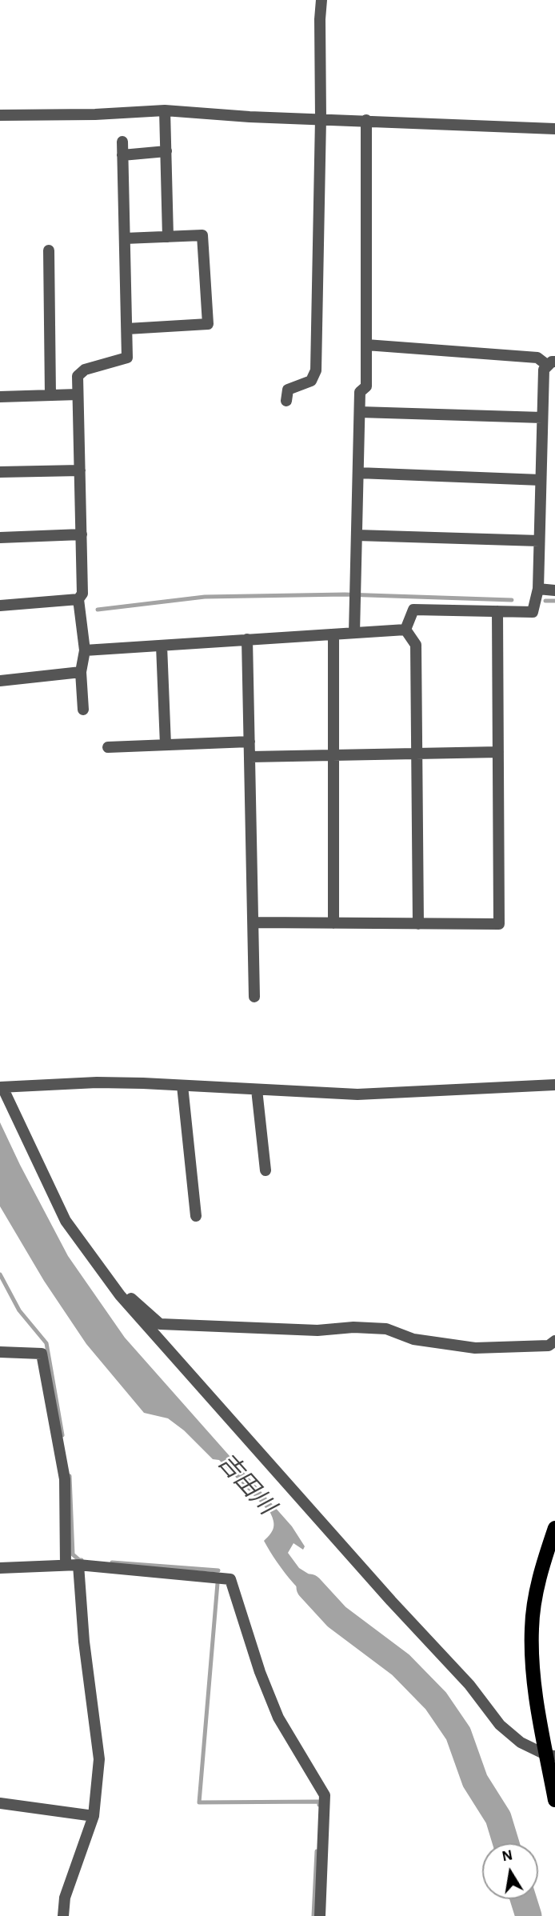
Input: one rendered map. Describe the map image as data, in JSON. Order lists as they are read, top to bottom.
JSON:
{
  "water": ["吉田川"],
  "north": "top"
}
